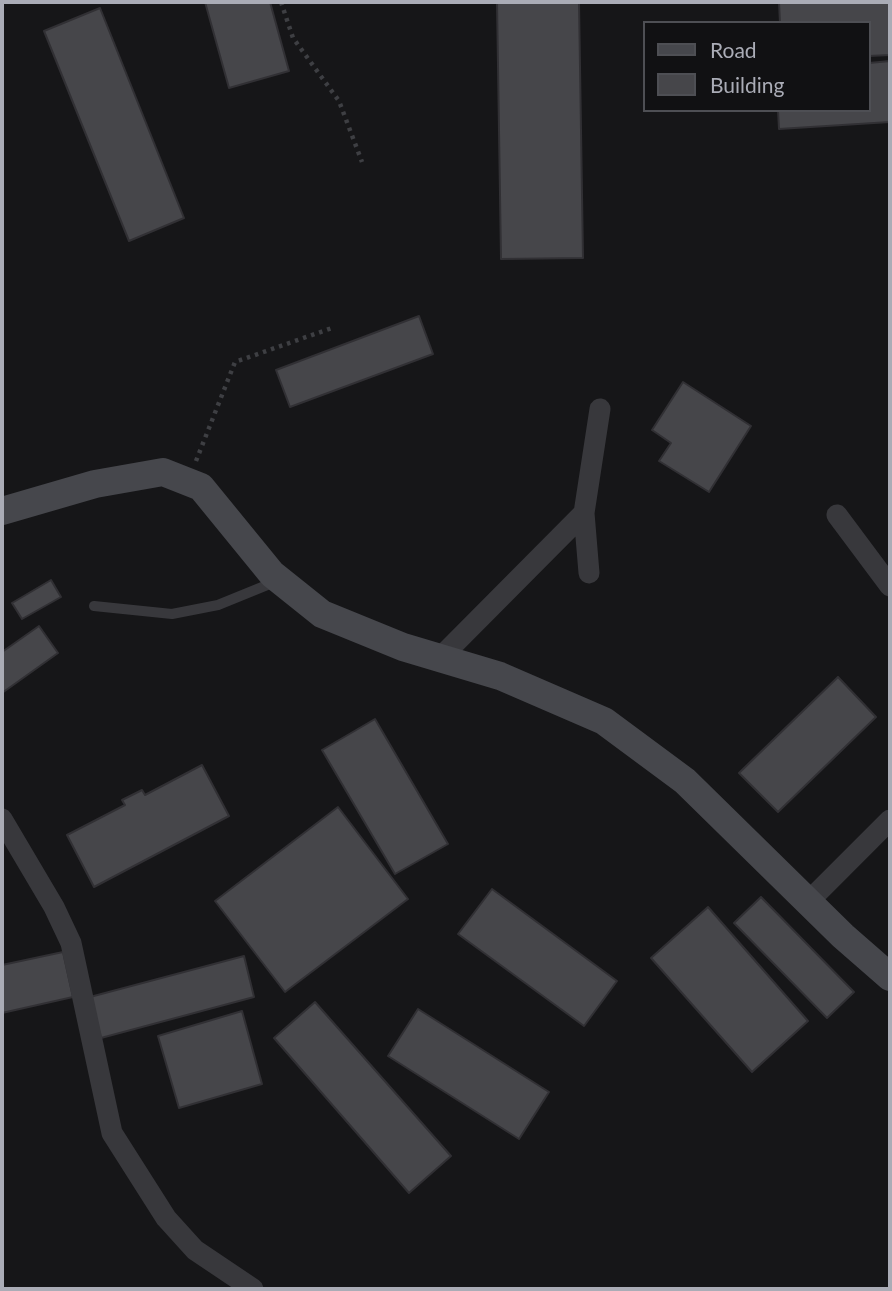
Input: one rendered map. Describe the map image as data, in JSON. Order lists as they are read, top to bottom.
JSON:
{
  "legend": ["Road", "Building"]
}
